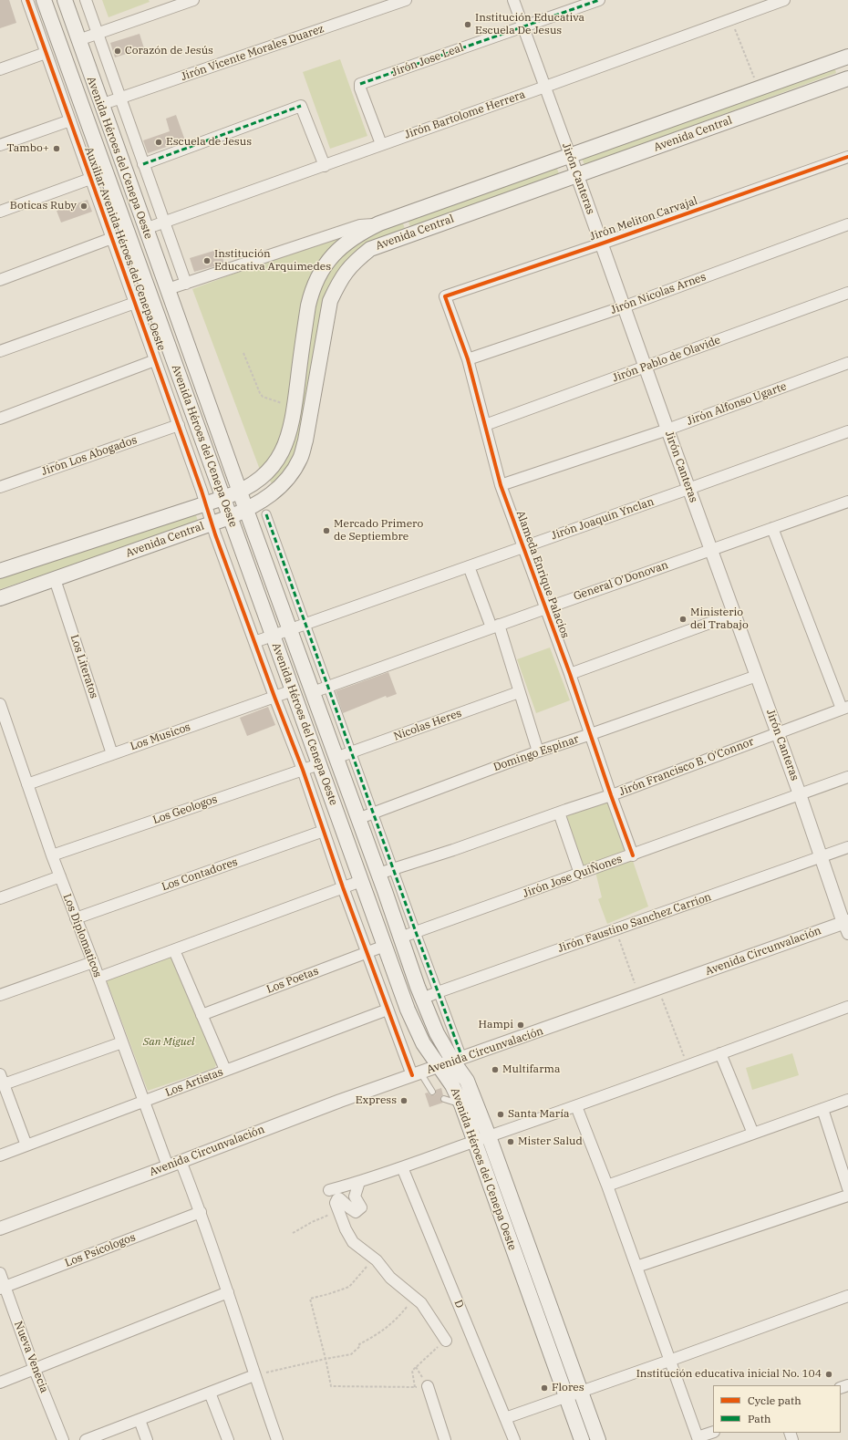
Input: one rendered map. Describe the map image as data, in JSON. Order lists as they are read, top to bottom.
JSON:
{
  "streets": {
    "main road": ["Avenida Central", "Avenida Héroes del Cenepa Oeste"],
    "street": [
      "Jirón Vicente Morales Duarez",
      "Jirón Jose Leal",
      "Jirón Bartolome Herrera",
      "Jirón Canteras",
      "Jirón Meliton Carvajal",
      "Auxiliar Avenida Héroes del Cenepa Oeste",
      "Jirón Nicolas Arnes",
      "Jirón Pablo de Olavide",
      "Jirón Alfonso Ugarte",
      "Jirón Los Abogados",
      "Jirón Joaquin Ynclan",
      "Alameda Enrique Palacios",
      "General O'Donovan",
      "Los Literatos",
      "Nicolas Heres",
      "Los Musicos",
      "Domingo Espinar",
      "Jirón Francisco B. O'Connor",
      "Los Geologos",
      "Los Contadores",
      "Jirón Jose QuiÑones",
      "Jirón Faustino Sanchez Carrion",
      "Los Diplomaticos",
      "Avenida Circunvalación",
      "Los Poetas",
      "Los Artistas",
      "Los Psicologos",
      "D",
      "Nueva Venecia"
    ]
  },
  "crossings": [
    ["Jirón Vicente Morales Duarez", "Avenida Héroes del Cenepa Oeste"],
    ["Jirón Jose Leal", "Jirón Bartolome Herrera"],
    ["Jirón Jose Leal", "Jirón Canteras"],
    ["Jirón Bartolome Herrera", "Avenida Héroes del Cenepa Oeste"],
    ["Jirón Bartolome Herrera", "Jirón Canteras"],
    ["Avenida Central", "Avenida Héroes del Cenepa Oeste"],
    ["Avenida Central", "Jirón Canteras"],
    ["Avenida Central", "Auxiliar Avenida Héroes del Cenepa Oeste"],
    ["Avenida Central", "Los Literatos"],
    ["Avenida Héroes del Cenepa Oeste", "Jirón Joaquin Ynclan"],
    ["Avenida Héroes del Cenepa Oeste", "General O'Donovan"],
    ["Avenida Héroes del Cenepa Oeste", "Nicolas Heres"],
    ["Avenida Héroes del Cenepa Oeste", "Los Musicos"],
    ["Avenida Héroes del Cenepa Oeste", "Domingo Espinar"],
    ["Avenida Héroes del Cenepa Oeste", "Jirón Francisco B. O'Connor"],
    ["Avenida Héroes del Cenepa Oeste", "Los Geologos"],
    ["Avenida Héroes del Cenepa Oeste", "Jirón Jose QuiÑones"],
    ["Avenida Héroes del Cenepa Oeste", "Jirón Faustino Sanchez Carrion"],
    ["Avenida Héroes del Cenepa Oeste", "Avenida Circunvalación"],
    ["Avenida Héroes del Cenepa Oeste", "Los Poetas"],
    ["Jirón Canteras", "Jirón Meliton Carvajal"],
    ["Jirón Canteras", "Jirón Nicolas Arnes"],
    ["Jirón Canteras", "Jirón Pablo de Olavide"],
    ["Jirón Canteras", "Jirón Alfonso Ugarte"],
    ["Jirón Canteras", "Jirón Joaquin Ynclan"],
    ["Jirón Canteras", "General O'Donovan"],
    ["Jirón Canteras", "Domingo Espinar"],
    ["Jirón Canteras", "Jirón Francisco B. O'Connor"],
    ["Jirón Canteras", "Jirón Jose QuiÑones"],
    ["Jirón Canteras", "Jirón Faustino Sanchez Carrion"],
    ["Jirón Canteras", "Avenida Circunvalación"],
    ["Jirón Meliton Carvajal", "Alameda Enrique Palacios"],
    ["Auxiliar Avenida Héroes del Cenepa Oeste", "Jirón Los Abogados"],
    ["Auxiliar Avenida Héroes del Cenepa Oeste", "Jirón Joaquin Ynclan"],
    ["Auxiliar Avenida Héroes del Cenepa Oeste", "Los Musicos"],
    ["Auxiliar Avenida Héroes del Cenepa Oeste", "Los Geologos"],
    ["Auxiliar Avenida Héroes del Cenepa Oeste", "Los Contadores"],
    ["Auxiliar Avenida Héroes del Cenepa Oeste", "Avenida Circunvalación"],
    ["Auxiliar Avenida Héroes del Cenepa Oeste", "Los Poetas"],
    ["Auxiliar Avenida Héroes del Cenepa Oeste", "Los Artistas"],
    ["Jirón Nicolas Arnes", "Alameda Enrique Palacios"],
    ["Jirón Pablo de Olavide", "Alameda Enrique Palacios"],
    ["Jirón Alfonso Ugarte", "Alameda Enrique Palacios"],
    ["Jirón Joaquin Ynclan", "Alameda Enrique Palacios"],
    ["Alameda Enrique Palacios", "General O'Donovan"],
    ["Alameda Enrique Palacios", "Domingo Espinar"],
    ["Alameda Enrique Palacios", "Jirón Francisco B. O'Connor"],
    ["Alameda Enrique Palacios", "Jirón Jose QuiÑones"],
    ["Los Literatos", "Los Musicos"],
    ["Los Musicos", "Los Diplomaticos"],
    ["Los Geologos", "Los Diplomaticos"],
    ["Los Contadores", "Los Diplomaticos"],
    ["Los Diplomaticos", "Avenida Circunvalación"],
    ["Los Diplomaticos", "Los Artistas"],
    ["Los Psicologos", "Nueva Venecia"]
  ],
  "parks": ["San Miguel"],
  "places": [
    "Institución Educativa Escuela De Jesus",
    "Corazón de Jesús",
    "Escuela de Jesus",
    "Tambo+",
    "Boticas Ruby",
    "Institución Educativa Arquimedes",
    "Mercado Primero de Septiembre",
    "Ministerio del Trabajo",
    "Hampi",
    "Multifarma",
    "Express",
    "Santa María",
    "Mister Salud",
    "Institución educativa inicial No. 104",
    "Flores"
  ],
  "legend": ["Cycle path", "Path"]
}
